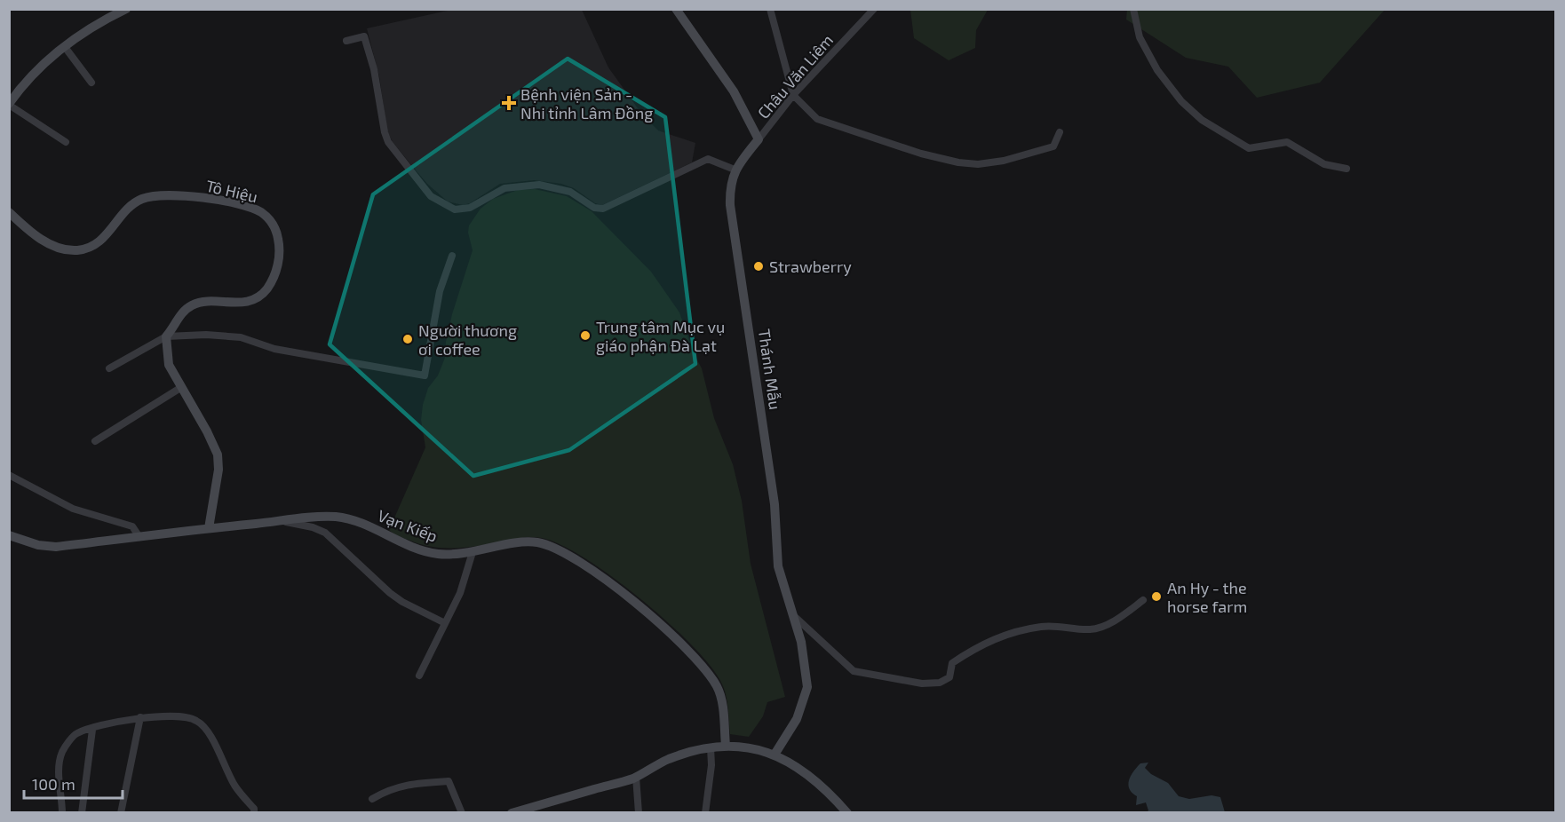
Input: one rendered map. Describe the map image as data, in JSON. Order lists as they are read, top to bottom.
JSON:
{
  "streets": {
    "street": [
      "Châu Văn Liêm",
      "Tô Hiệu",
      "Thánh Mẫu",
      "Vạn Kiếp"
    ]
  },
  "crossings": [
    ["Châu Văn Liêm", "Thánh Mẫu"]
  ],
  "places": {
    "health": ["Bệnh viện Sản - Nhi tỉnh Lâm Đồng"],
    "other": [
      "Strawberry",
      "Trung tâm Mục vụ giáo phận Đà Lạt",
      "Người thương ơi coffee",
      "An Hy - the horse farm"
    ]
  },
  "scale_bar": "100 m"
}
